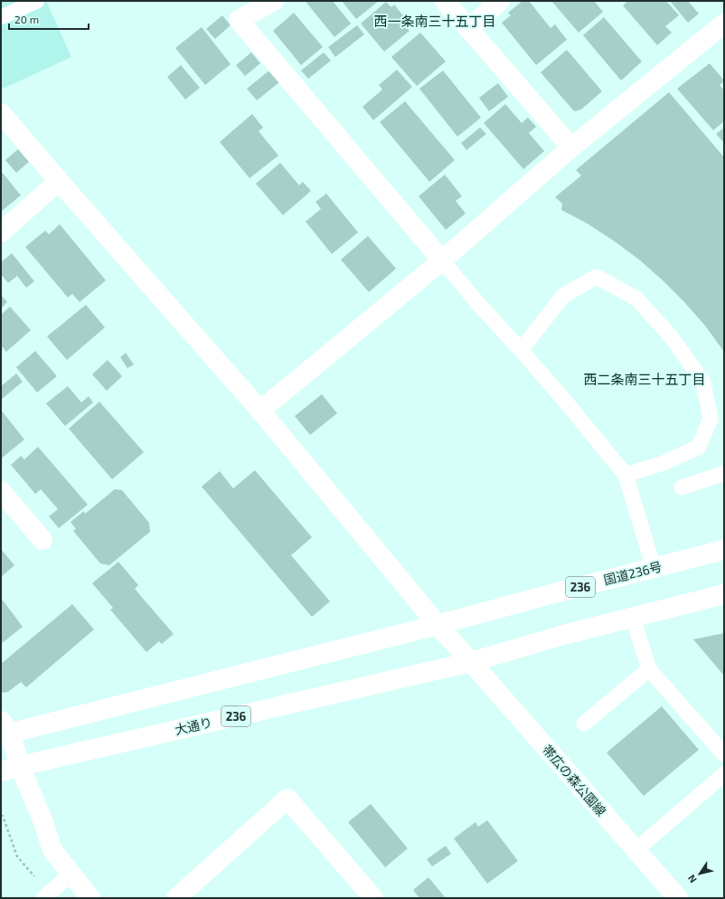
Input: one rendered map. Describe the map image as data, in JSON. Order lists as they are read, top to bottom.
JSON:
{
  "streets": {
    "main road": [
      "国道236号",
      "236",
      "大通り",
      "帯広の森公園線"
    ]
  },
  "crossings": [
    ["国道236号", "236"],
    ["国道236号", "帯広の森公園線"],
    ["236", "大通り"],
    ["236", "帯広の森公園線"],
    ["大通り", "帯広の森公園線"]
  ],
  "districts": ["西一条南三十五丁目", "西二条南三十五丁目"],
  "scale_bar": "20 m",
  "north": "bottom left"
}
